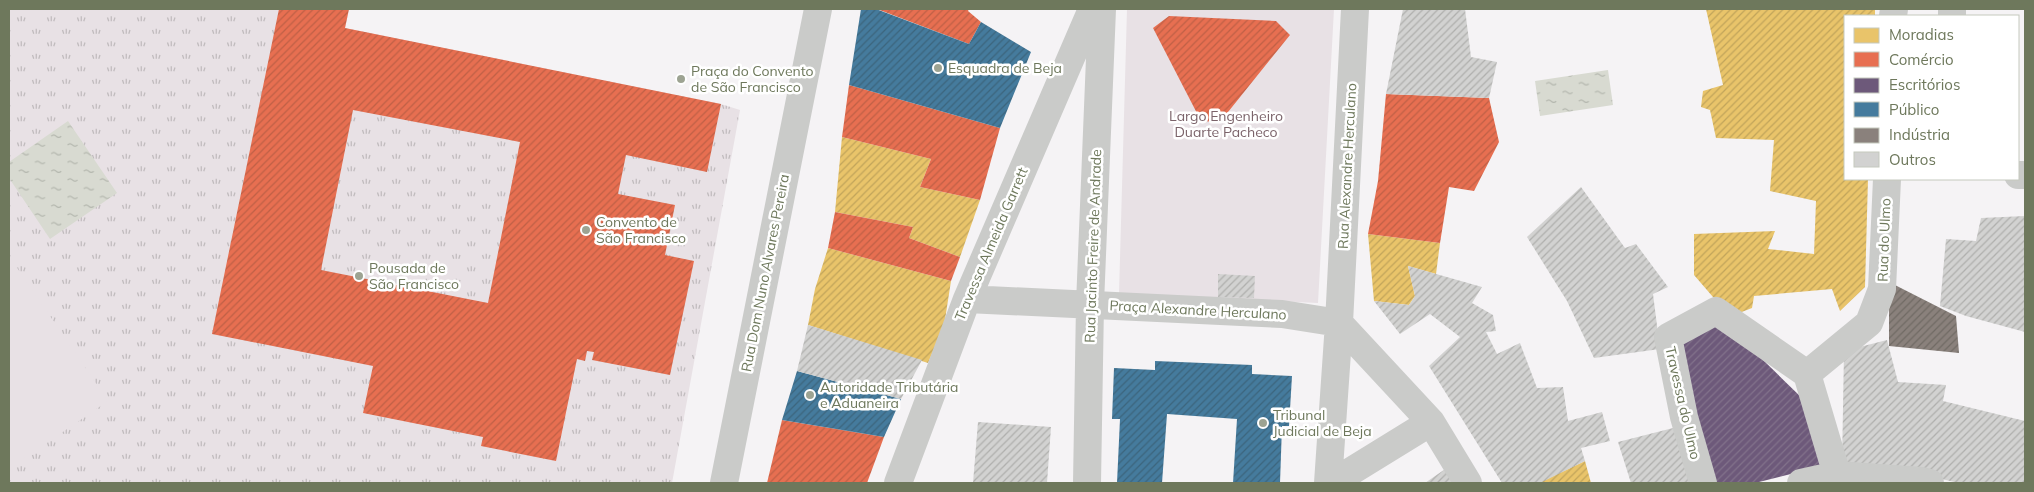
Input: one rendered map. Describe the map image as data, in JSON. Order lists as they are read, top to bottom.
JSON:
{
  "streets": {
    "street": [
      "Rua Alexandre Herculano",
      "Rua do Ulmo",
      "Travessa Almeida Garrett",
      "Rua Jacinto Freire de Andrade",
      "Rua Dom Nuno Alvares Pereira",
      "Praça Alexandre Herculano",
      "Travessa do Ulmo"
    ]
  },
  "crossings": [
    ["Rua Alexandre Herculano", "Praça Alexandre Herculano"],
    ["Rua do Ulmo", "Travessa do Ulmo"],
    ["Travessa Almeida Garrett", "Praça Alexandre Herculano"],
    ["Rua Jacinto Freire de Andrade", "Praça Alexandre Herculano"]
  ],
  "parks": ["Largo Engenheiro Duarte Pacheco"],
  "places": [
    "Esquadra de Beja",
    "Praça do Convento de São Francisco",
    "Convento de São Francisco",
    "Pousada de São Francisco",
    "Autoridade Tributária e Aduaneira",
    "Tribunal Judicial de Beja"
  ],
  "legend": [
    "Moradias",
    "Comércio",
    "Escritórios",
    "Público",
    "Indústria",
    "Outros"
  ]
}
